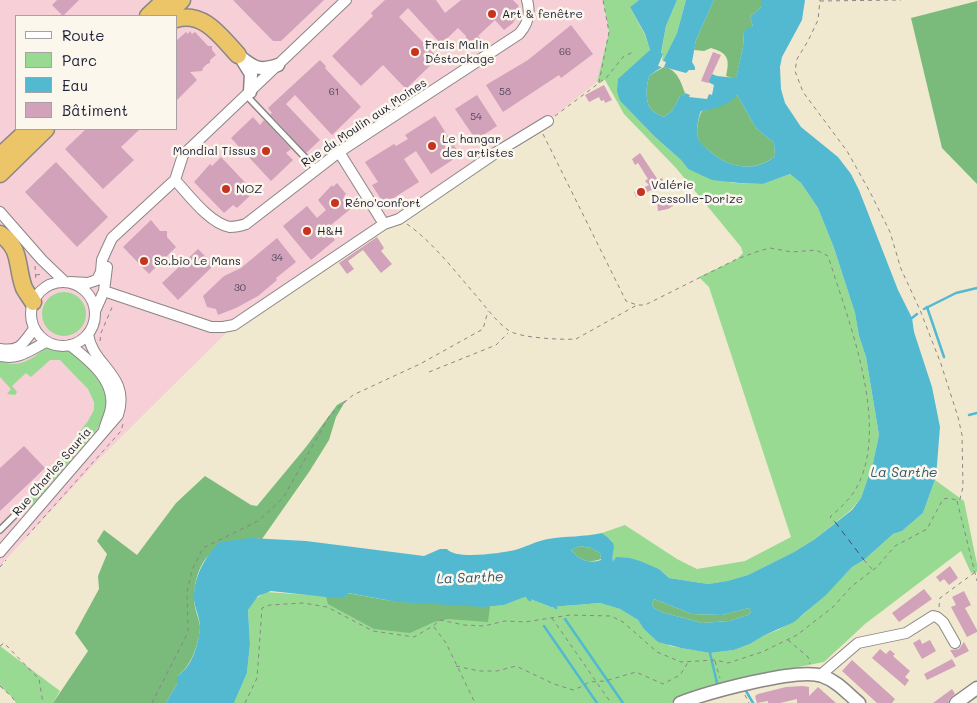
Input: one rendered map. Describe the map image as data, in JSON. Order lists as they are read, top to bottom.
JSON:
{
  "streets": {
    "street": ["Rue du Moulin aux Moines", "Rue Charles Sauria"]
  },
  "water": ["La Sarthe"],
  "places": [
    "Art & fenêtre",
    "Frais Malin Déstockage",
    "Le hangar des artistes",
    "Mondial Tissus",
    "NOZ",
    "Valérie Dessolle-Dorize",
    "Réno'confort",
    "H&H",
    "So.bio Le Mans"
  ],
  "house_numbers": [
    "66",
    "61",
    "58",
    "54",
    "34",
    "30"
  ],
  "legend": [
    "Route",
    "Parc",
    "Eau",
    "Bâtiment"
  ]
}
